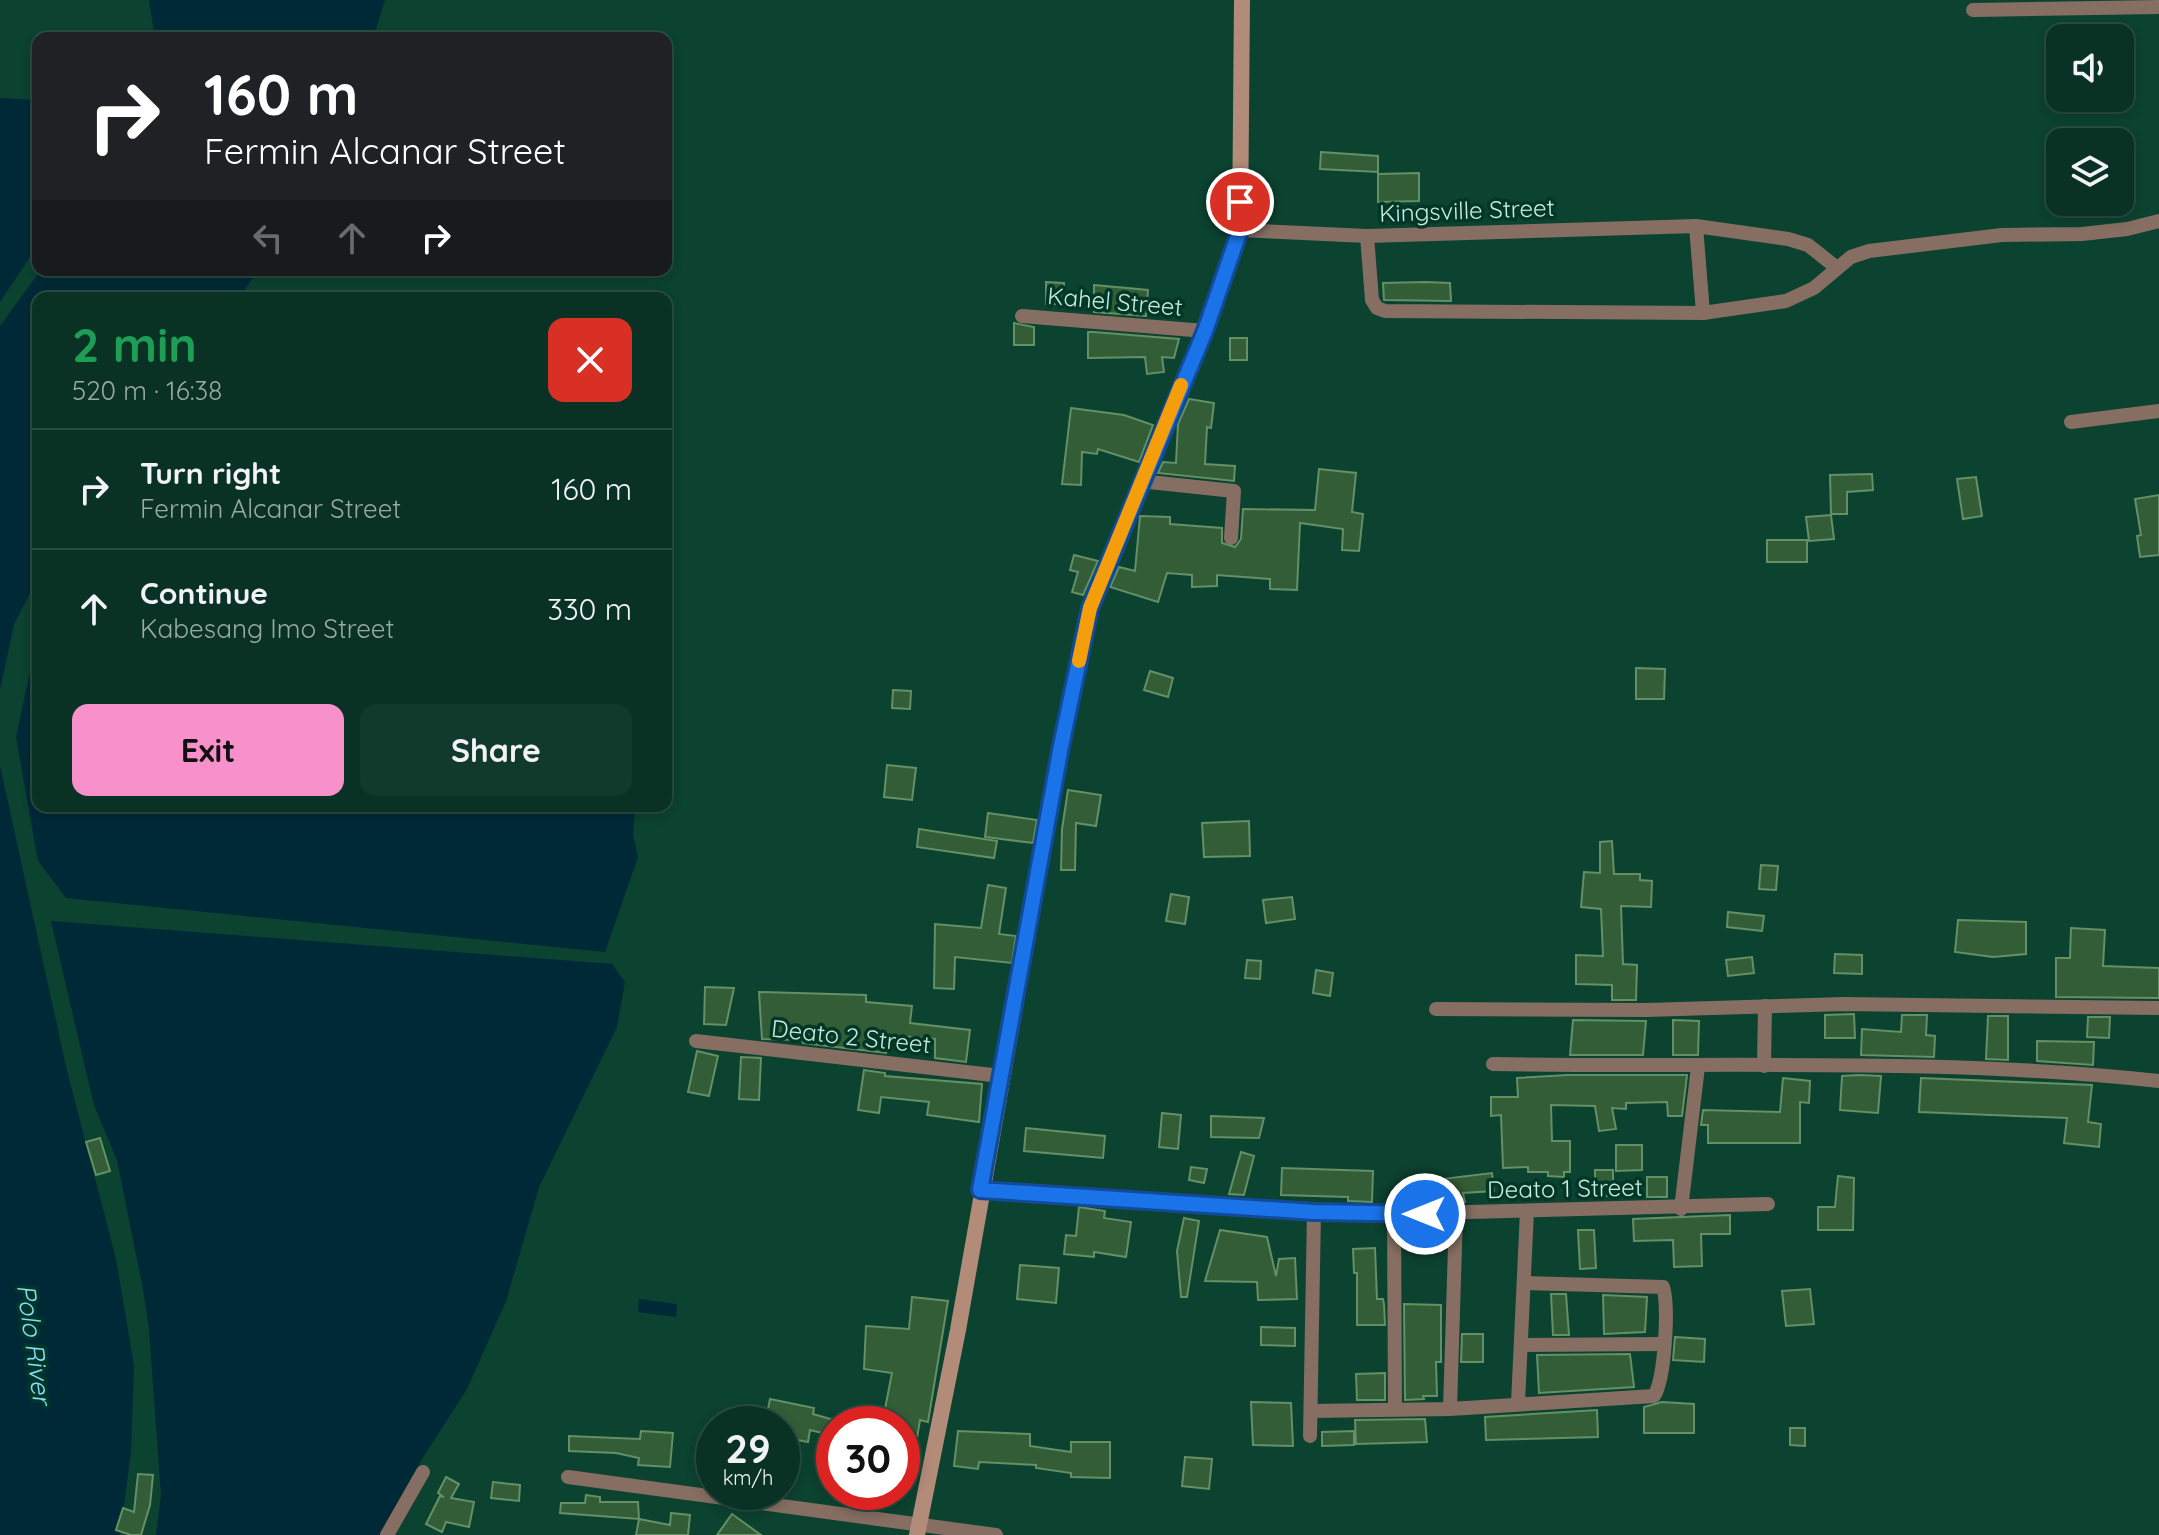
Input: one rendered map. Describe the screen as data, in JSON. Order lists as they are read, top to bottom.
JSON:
{
  "streets": {
    "street": [
      "Kingsville Street",
      "Kahel Street",
      "Deato 2 Street",
      "Deato 1 Street"
    ]
  },
  "water": ["Polo River"],
  "page": {
    "turn": ["160 m", "Fermin Alcanar Street"],
    "heading": ["2 min", "520 m · 16:38"],
    "list": [
      {
        "name": "Turn right",
        "note": "Fermin Alcanar Street",
        "value": "160 m"
      },
      {
        "name": "Continue",
        "note": "Kabesang Imo Street",
        "value": "330 m"
      }
    ],
    "buttons": ["Exit", "Share"],
    "speed": "29 km/h",
    "limit": "30"
  }
}
